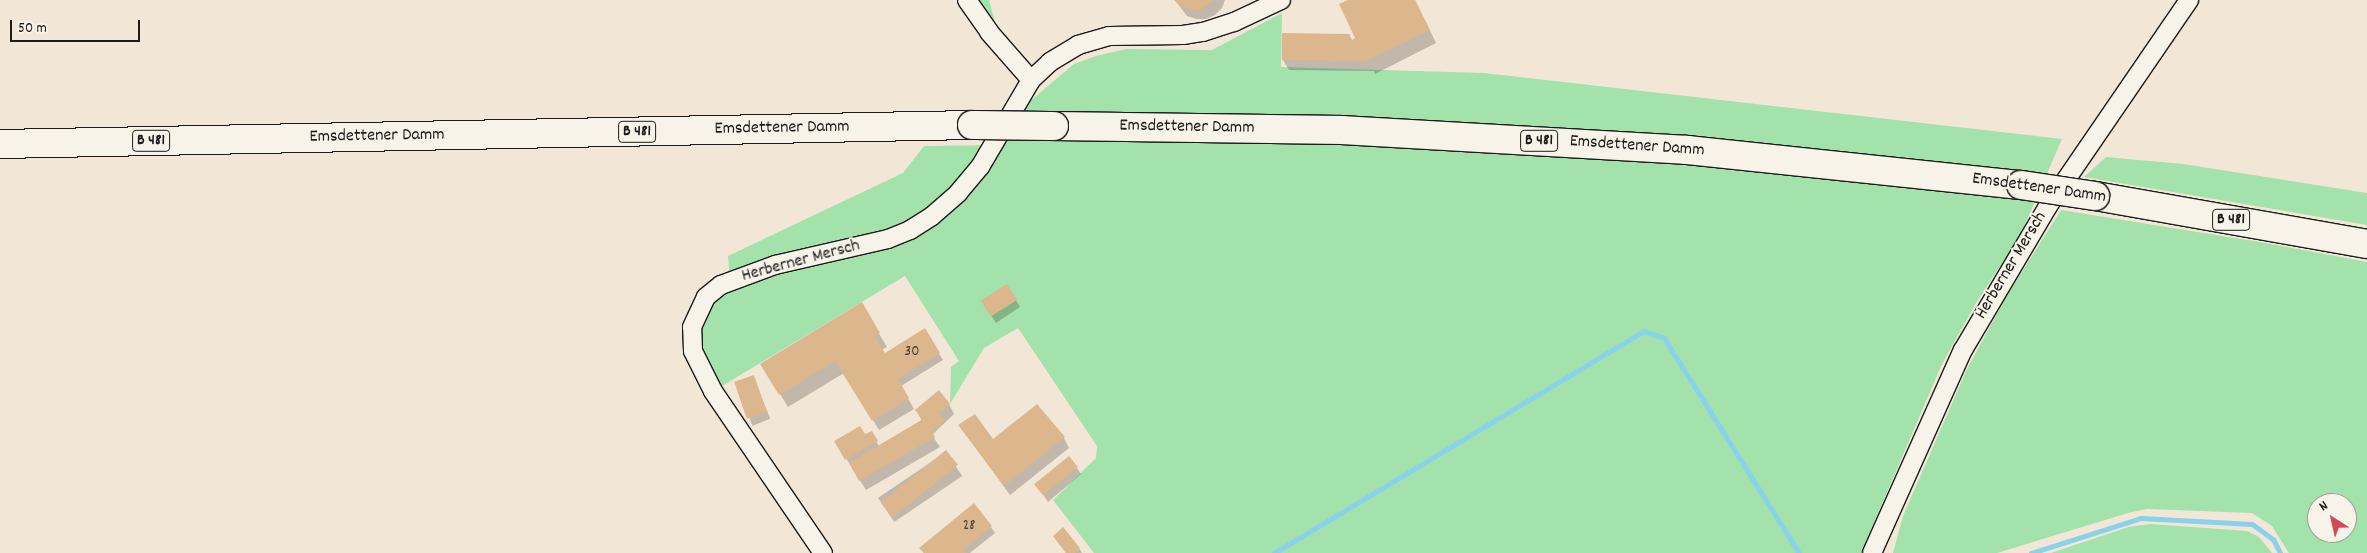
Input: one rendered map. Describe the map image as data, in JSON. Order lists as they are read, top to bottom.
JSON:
{
  "streets": {
    "main road": ["Emsdettener Damm", "B 481"],
    "street": ["Herberner Mersch"]
  },
  "house_numbers": ["30", "28"],
  "scale_bar": "50 m",
  "north": "top left"
}
